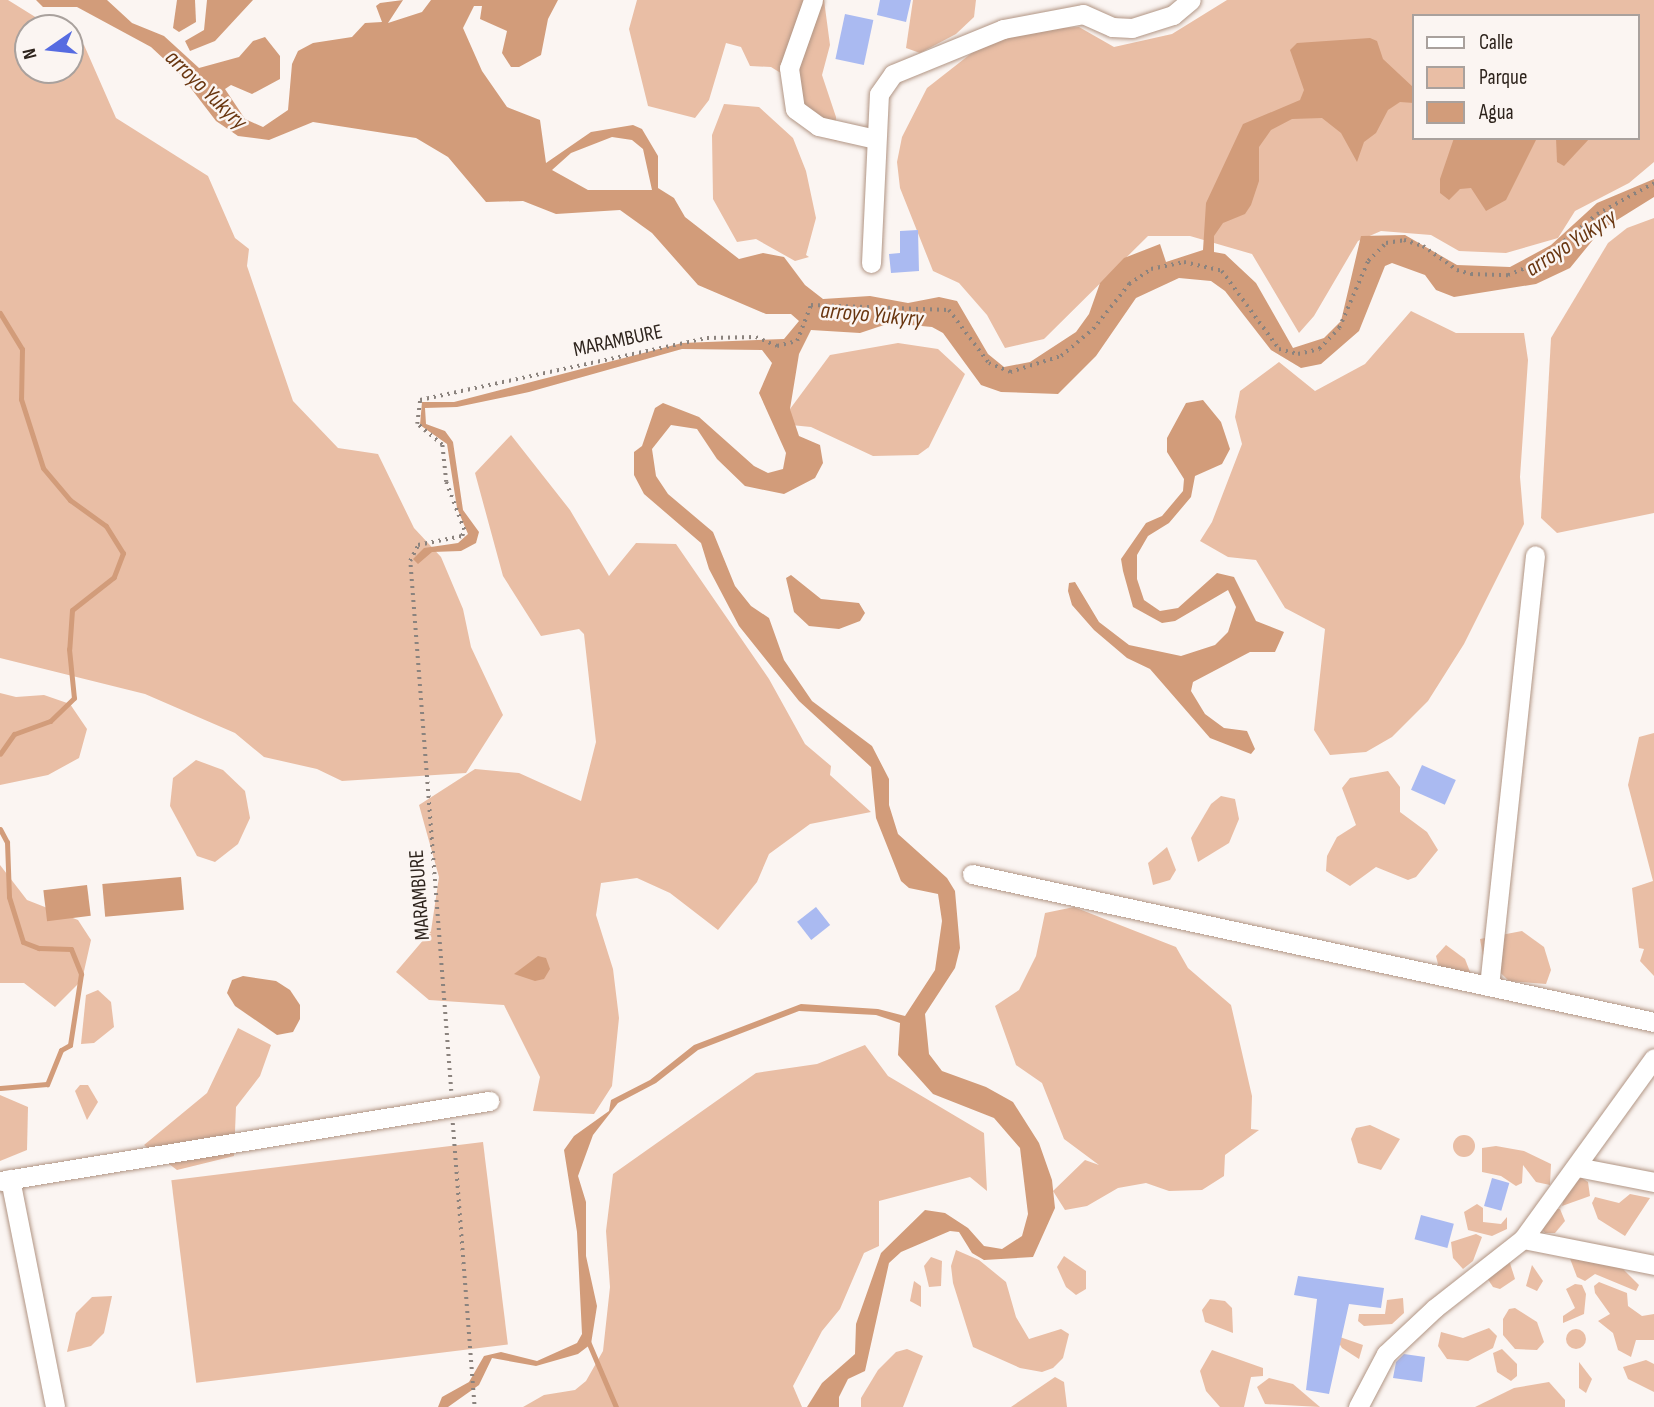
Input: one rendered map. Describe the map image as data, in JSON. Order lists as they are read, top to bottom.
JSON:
{
  "streets": {
    "path": ["MARAMBURE"]
  },
  "water": ["arroyo Yukyry"],
  "legend": ["Calle", "Parque", "Agua"],
  "north": "left"
}
